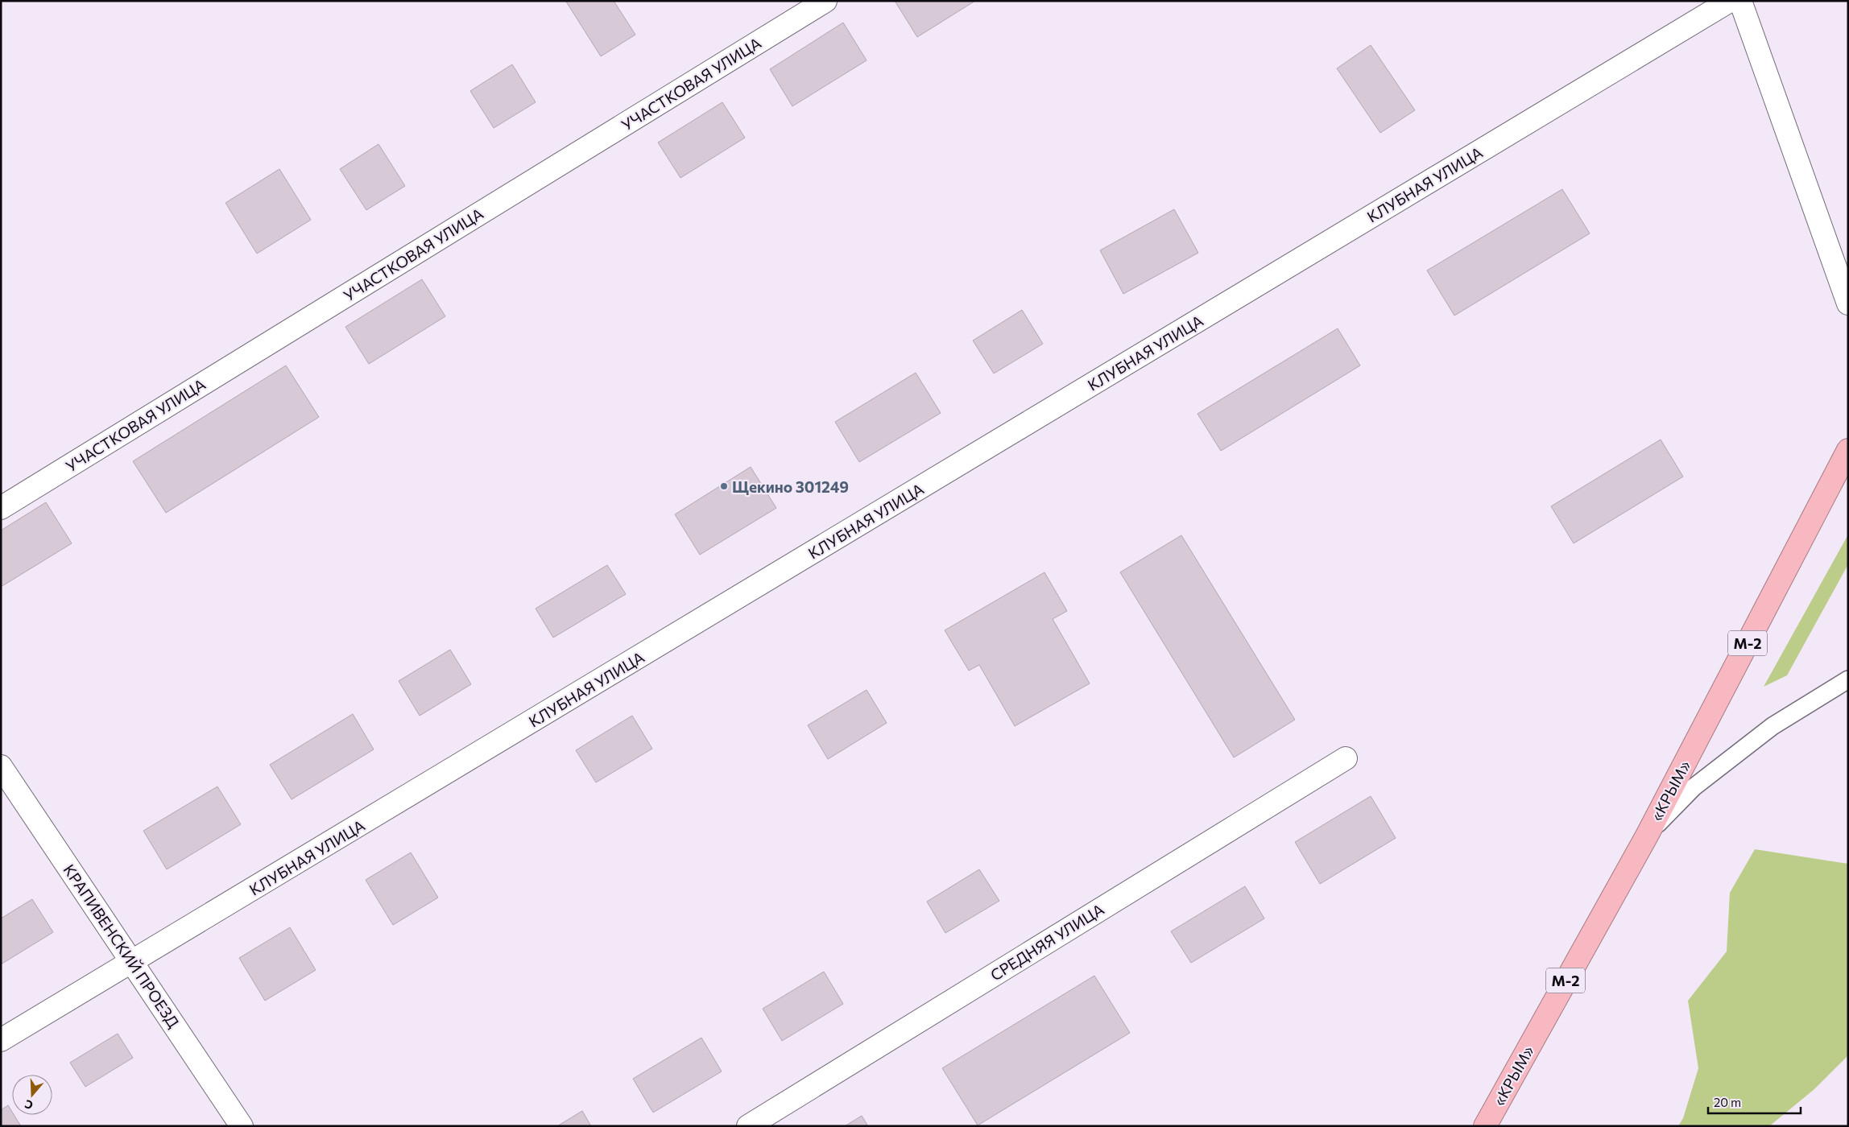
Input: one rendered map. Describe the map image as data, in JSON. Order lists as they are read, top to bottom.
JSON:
{
  "streets": {
    "highway": ["М-2", "«КРЫМ»"],
    "street": [
      "УЧАСТКОВАЯ УЛИЦА",
      "КЛУБНАЯ УЛИЦА",
      "СРЕДНЯЯ УЛИЦА",
      "КРАПИВЕНСКИЙ ПРОЕЗД"
    ]
  },
  "crossings": [
    ["КЛУБНАЯ УЛИЦА", "КРАПИВЕНСКИЙ ПРОЕЗД"]
  ],
  "places": ["Щекино 301249"],
  "scale_bar": "20 m",
  "north": "bottom"
}
